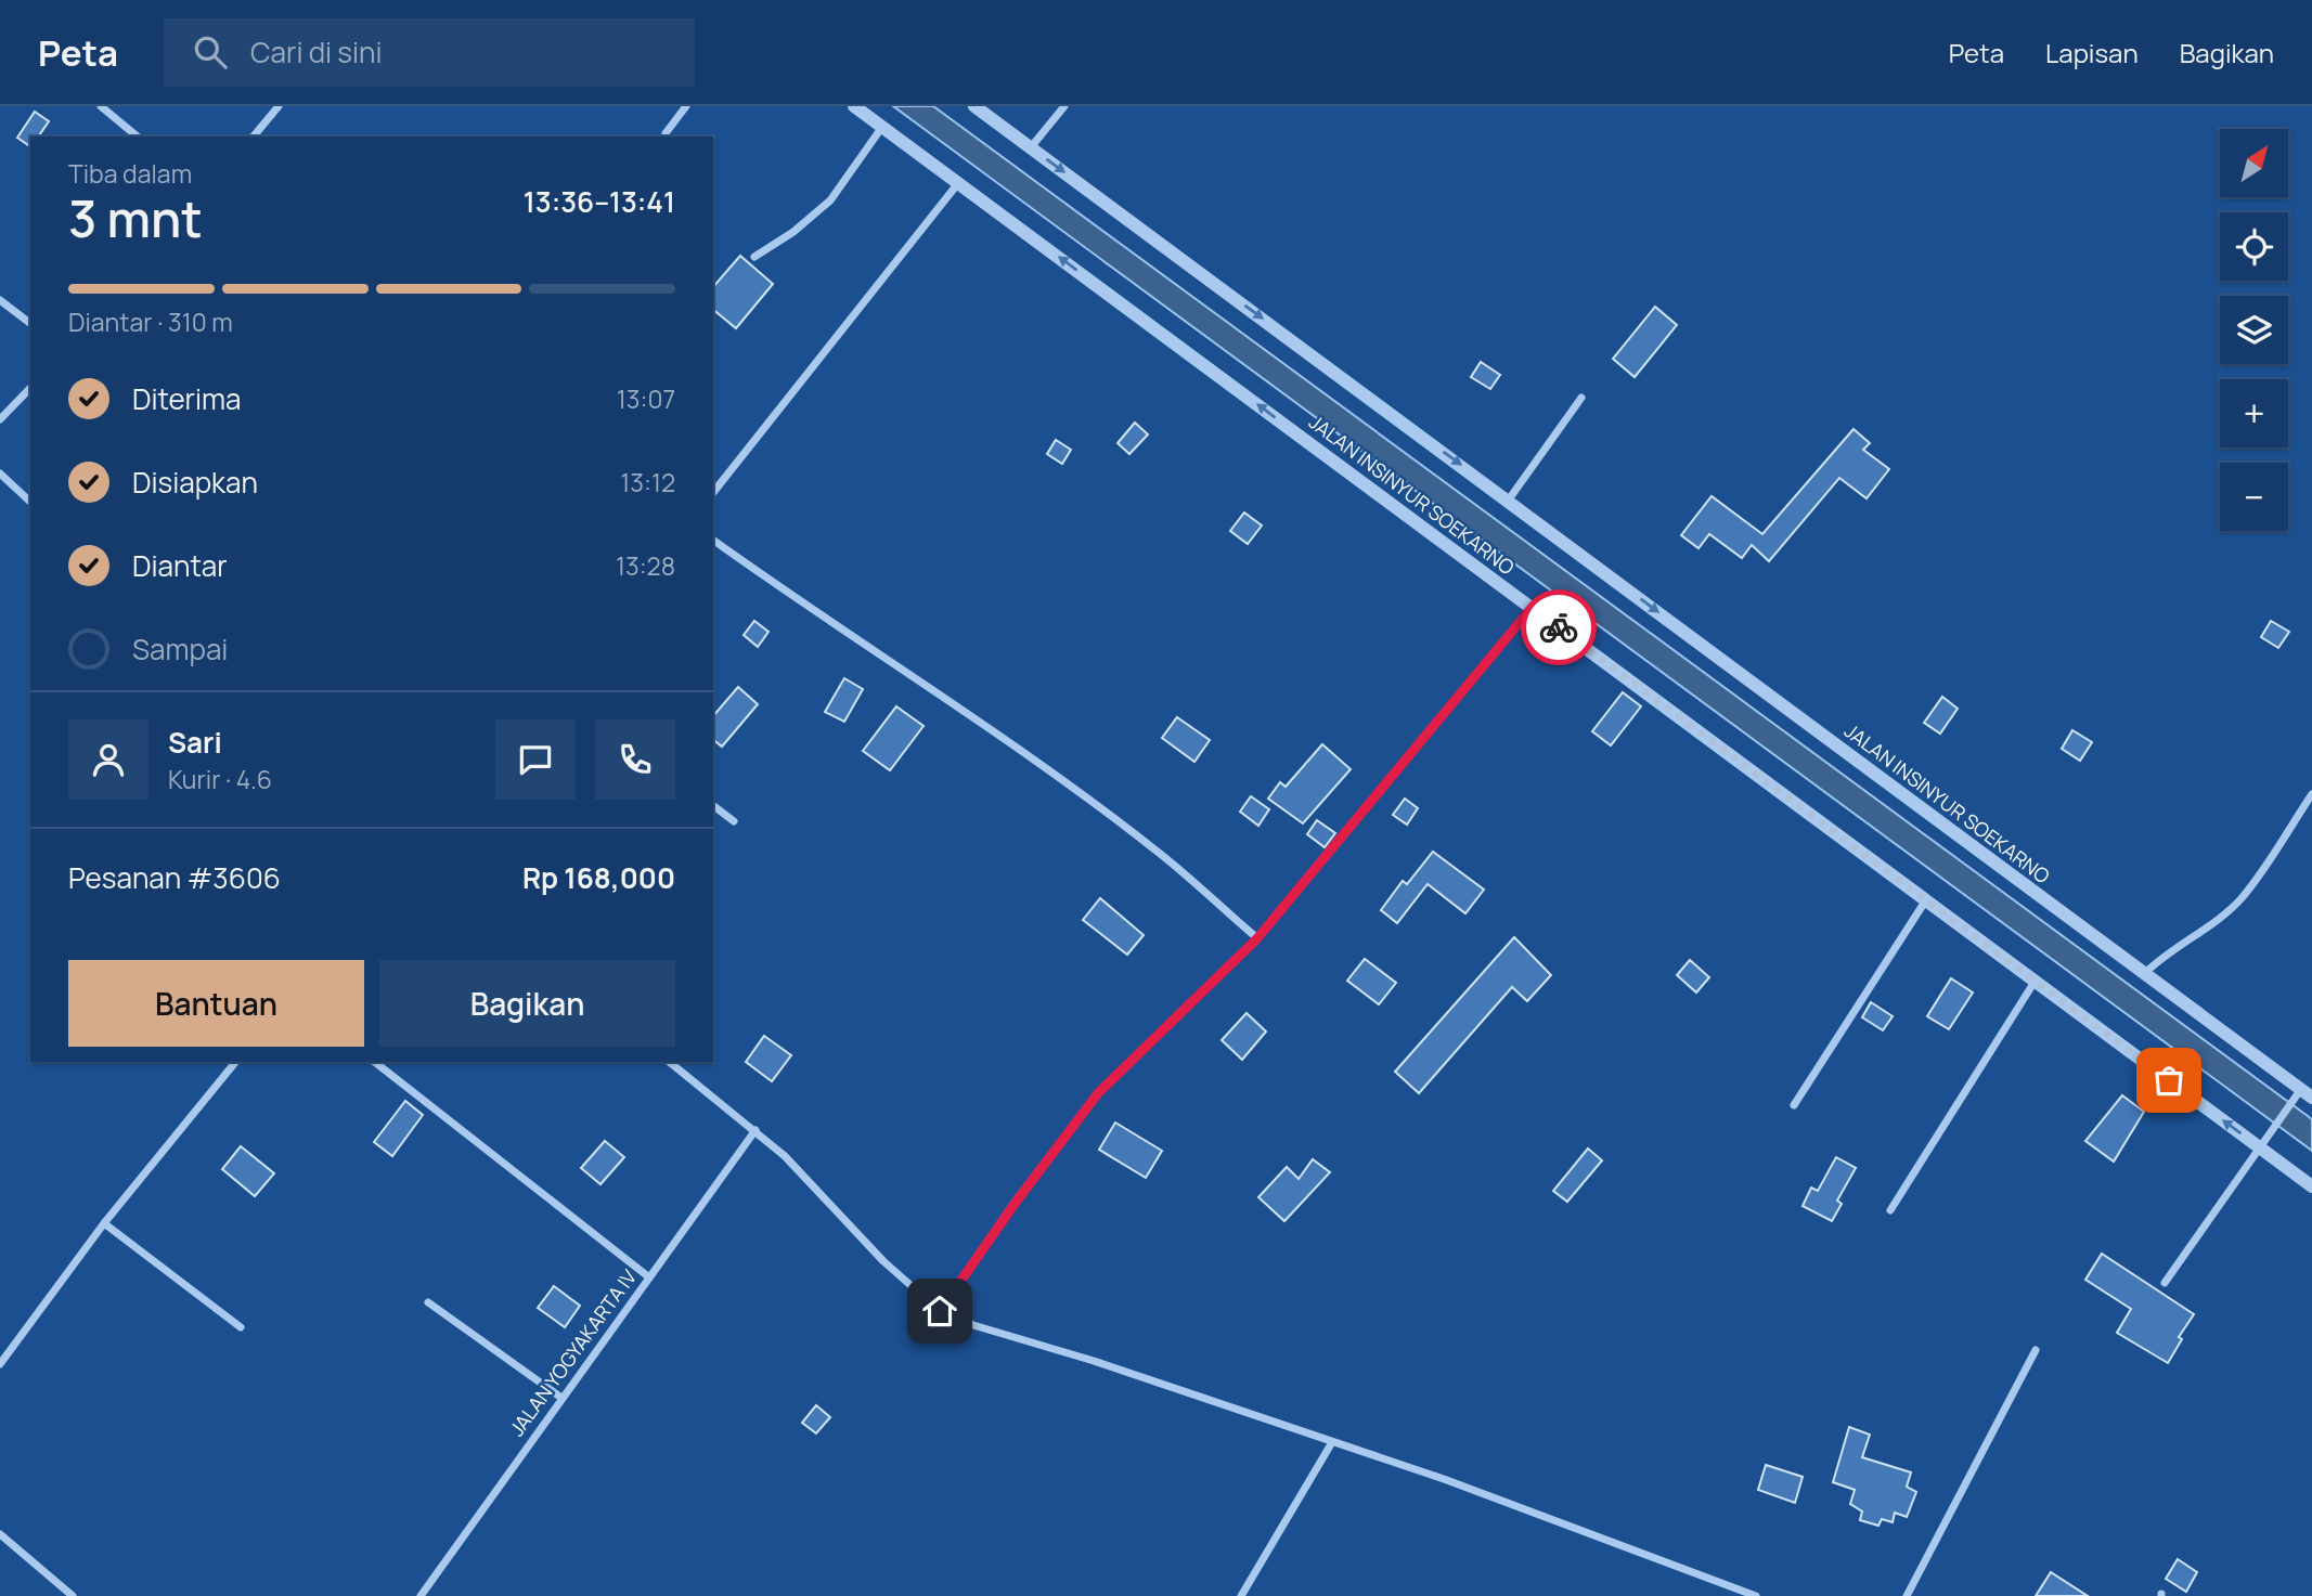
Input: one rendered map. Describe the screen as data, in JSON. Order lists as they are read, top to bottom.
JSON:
{
  "streets": {
    "street": ["JALAN INSINYUR SOEKARNO", "JALAN YOGYAKARTA IV"]
  },
  "north": "top right",
  "page": {
    "header": "Peta",
    "search": "Cari di sini",
    "nav": ["Peta", "Lapisan", "Bagikan"],
    "map_buttons": ["+", "−"],
    "heading": ["3 mnt", "Tiba dalam", "13:36–13:41"],
    "panel": [
      "Sari",
      "Kurir · 4.6",
      "Pesanan #3606",
      "Rp 168,000"
    ],
    "bar": "Diantar · 310 m",
    "list": [
      ["Diterima", "13:07"],
      ["Disiapkan", "13:12"],
      ["Diantar", "13:28"],
      "Sampai"
    ],
    "buttons": ["Bantuan", "Bagikan"]
  }
}
